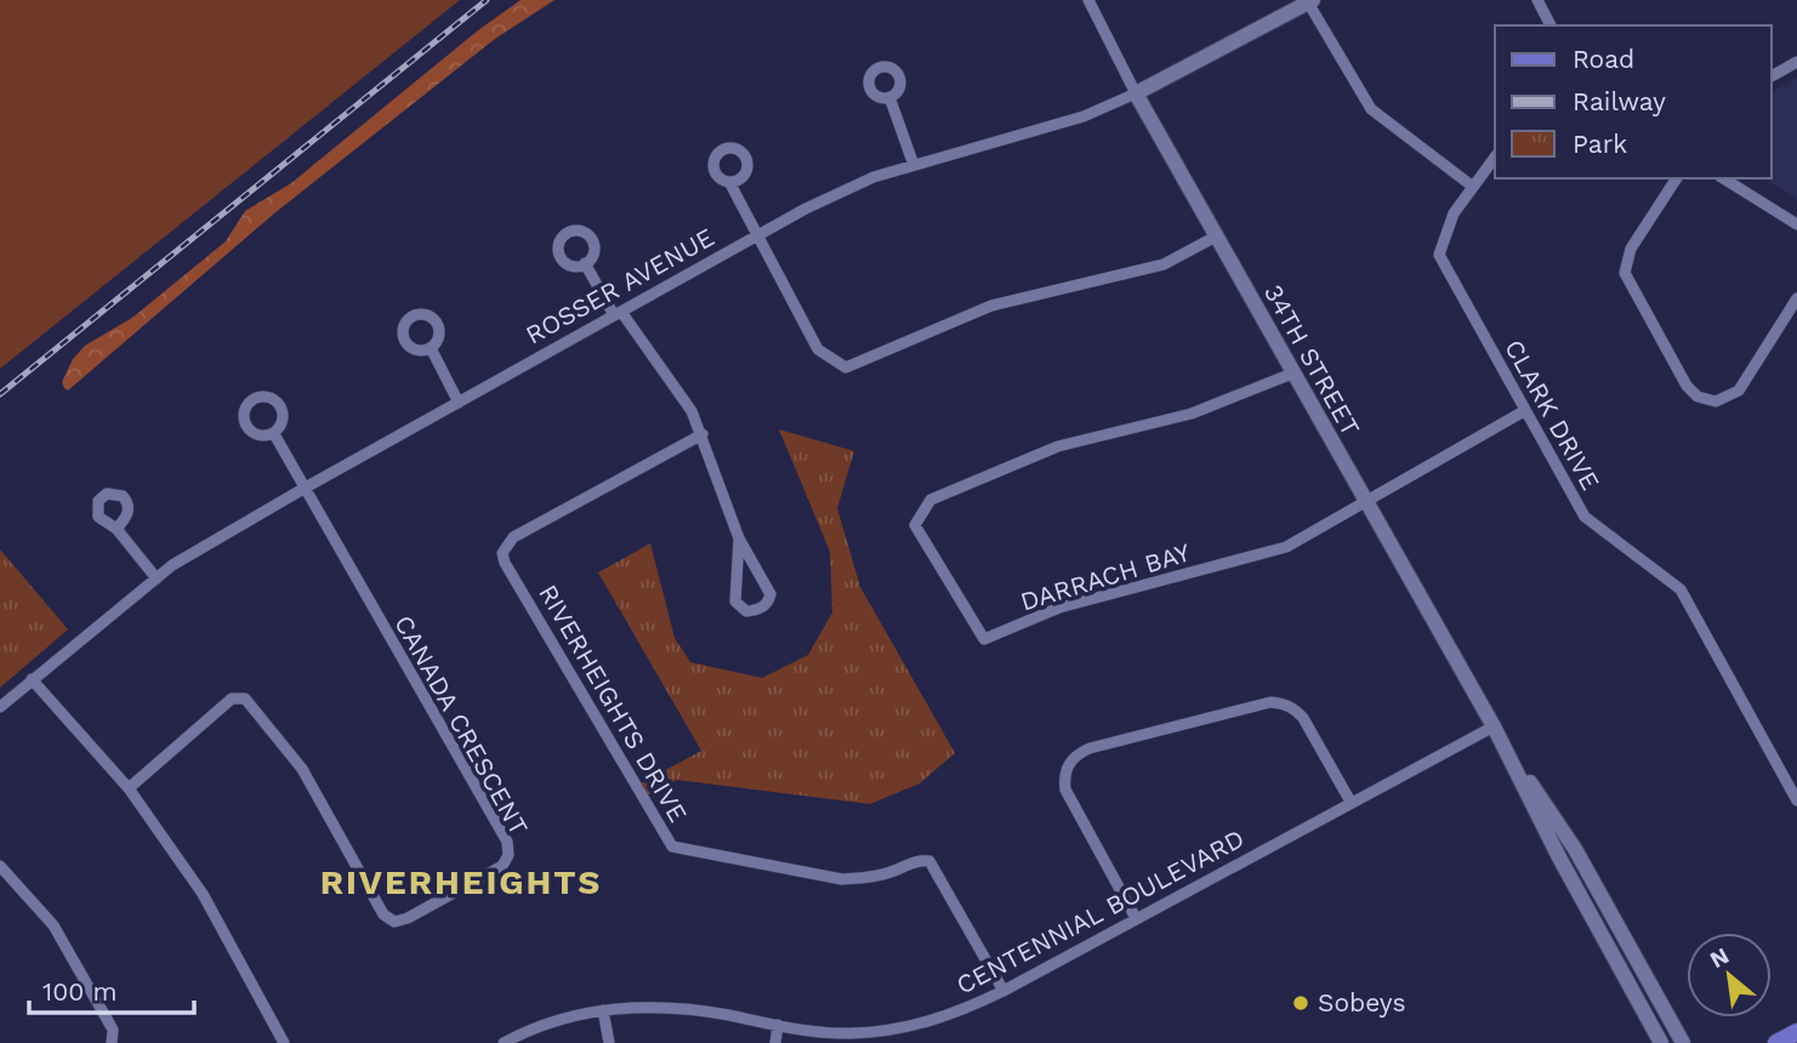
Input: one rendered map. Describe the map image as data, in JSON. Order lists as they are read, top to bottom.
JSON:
{
  "streets": {
    "street": [
      "ROSSER AVENUE",
      "34TH STREET",
      "CLARK DRIVE",
      "DARRACH BAY",
      "RIVERHEIGHTS DRIVE",
      "CANADA CRESCENT",
      "CENTENNIAL BOULEVARD"
    ]
  },
  "crossings": [
    ["ROSSER AVENUE", "34TH STREET"],
    ["ROSSER AVENUE", "CANADA CRESCENT"],
    ["34TH STREET", "DARRACH BAY"],
    ["34TH STREET", "CENTENNIAL BOULEVARD"],
    ["RIVERHEIGHTS DRIVE", "CENTENNIAL BOULEVARD"]
  ],
  "districts": ["RIVERHEIGHTS"],
  "places": ["Sobeys"],
  "legend": ["Road", "Railway", "Park"],
  "scale_bar": "100 m",
  "north": "top left"
}
